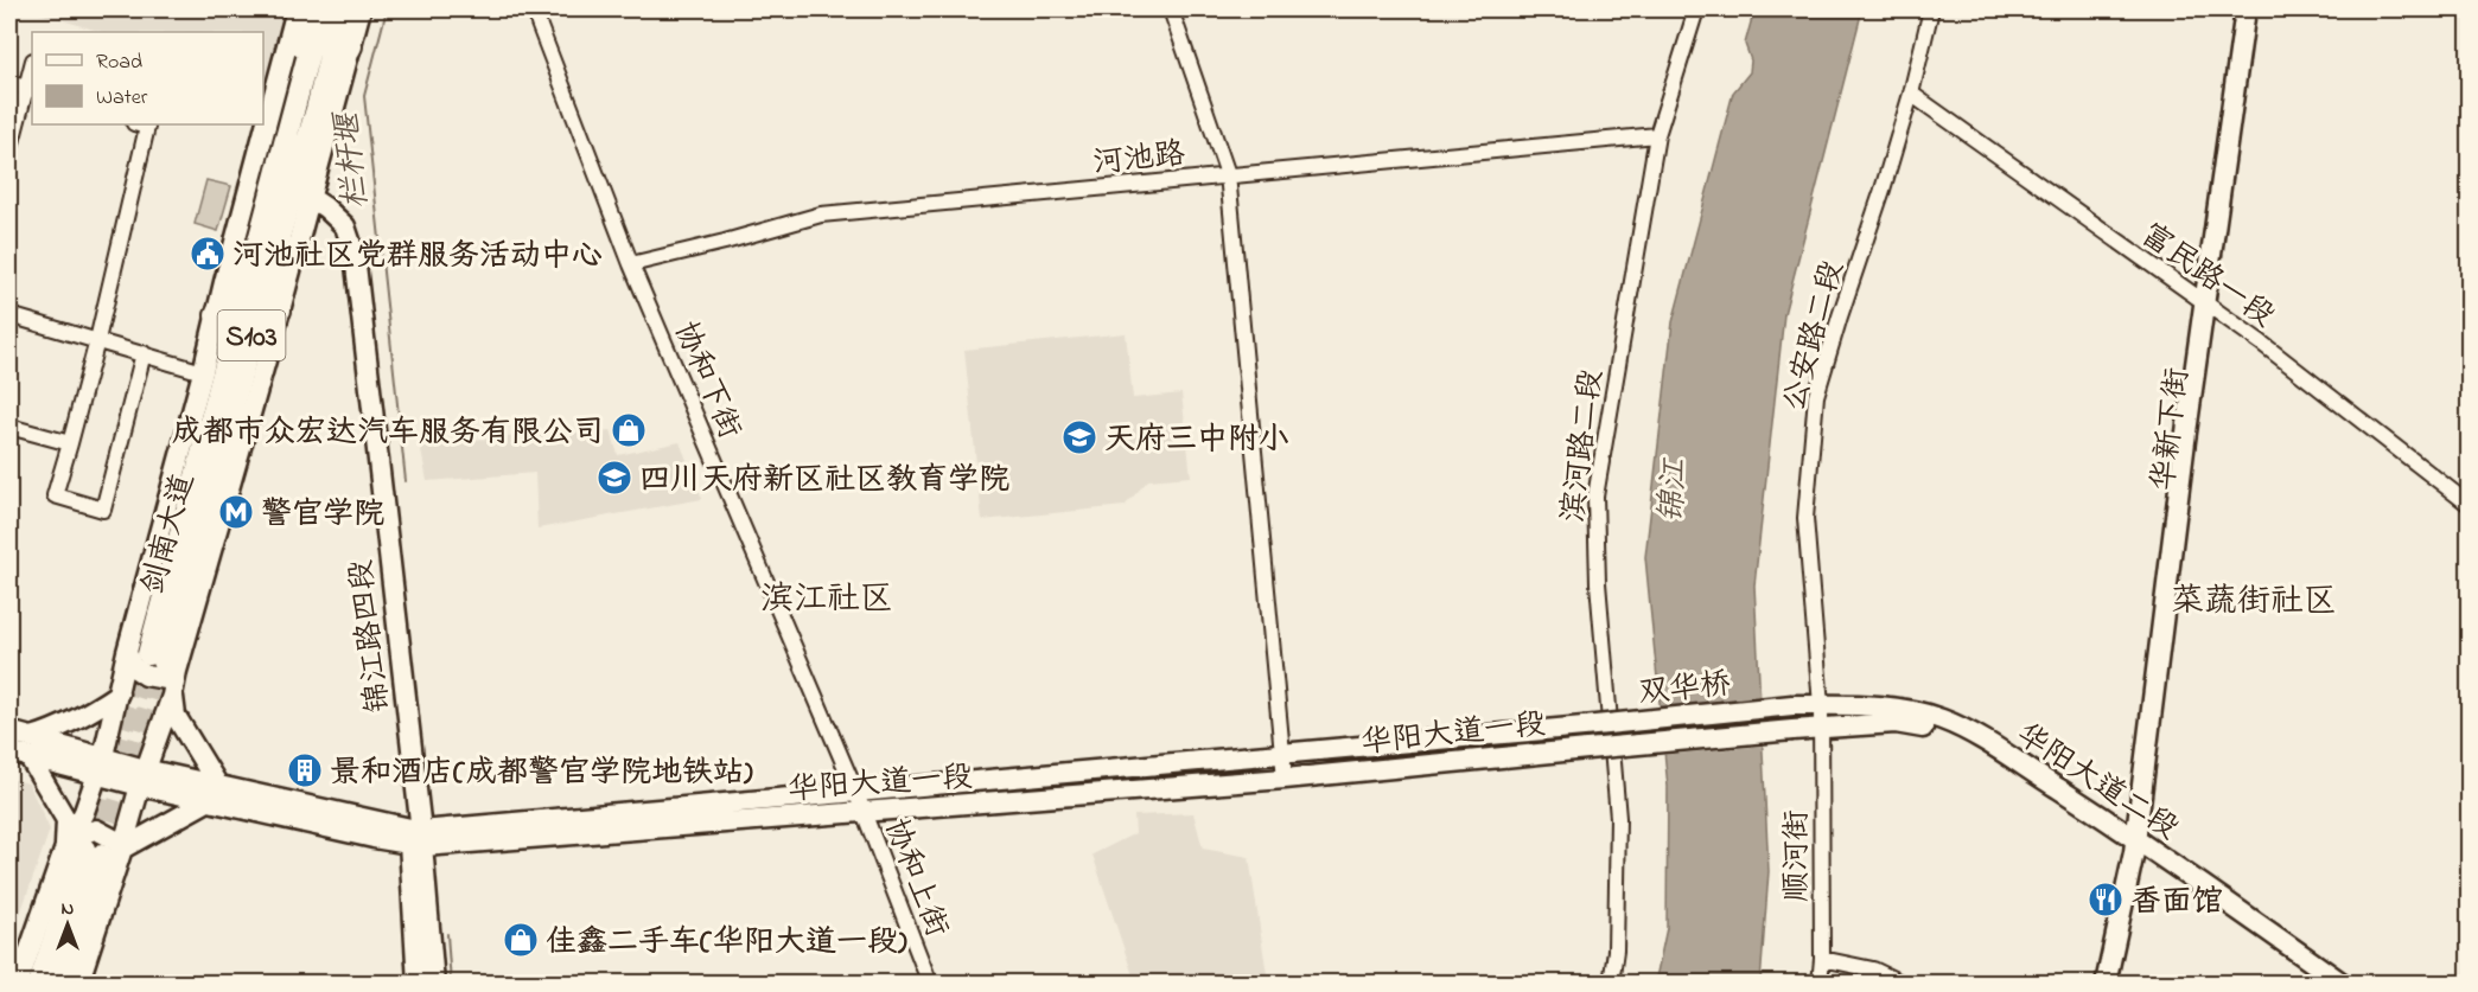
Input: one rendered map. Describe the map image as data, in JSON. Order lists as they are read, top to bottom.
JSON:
{
  "streets": {
    "highway": ["S103", "剑南大道"],
    "main road": [
      "锦江路四段",
      "双华桥",
      "华阳大道一段",
      "华阳大道二段"
    ],
    "street": [
      "河池路",
      "富民路一段",
      "公安路二段",
      "协和下街",
      "滨河路二段",
      "顺河街",
      "协和上街"
    ]
  },
  "crossings": [
    ["河池路", "协和下街"],
    ["河池路", "滨河路二段"],
    ["富民路一段", "公安路二段"],
    ["公安路二段", "华阳大道二段"],
    ["公安路二段", "顺河街"],
    ["协和下街", "华阳大道一段"],
    ["协和下街", "协和上街"],
    ["锦江路四段", "华阳大道一段"],
    ["双华桥", "华阳大道一段"],
    ["双华桥", "华阳大道二段"],
    ["华阳大道一段", "华阳大道二段"],
    ["华阳大道一段", "协和上街"],
    ["华阳大道二段", "顺河街"]
  ],
  "districts": ["滨江社区", "菜蔬街社区"],
  "water": ["栏杆堰", "锦江"],
  "places": {
    "public building": ["河池社区党群服务活动中心"],
    "shop": ["成都市众宏达汽车服务有限公司", "佳鑫二手车(华阳大道一段)"],
    "school or university": ["天府三中附小", "四川天府新区社区教育学院"],
    "metro station": ["警官学院"],
    "building": ["景和酒店(成都警官学院地铁站)"],
    "restaurant": ["香面馆"]
  },
  "legend": ["Road", "Water"],
  "north": "top"
}
